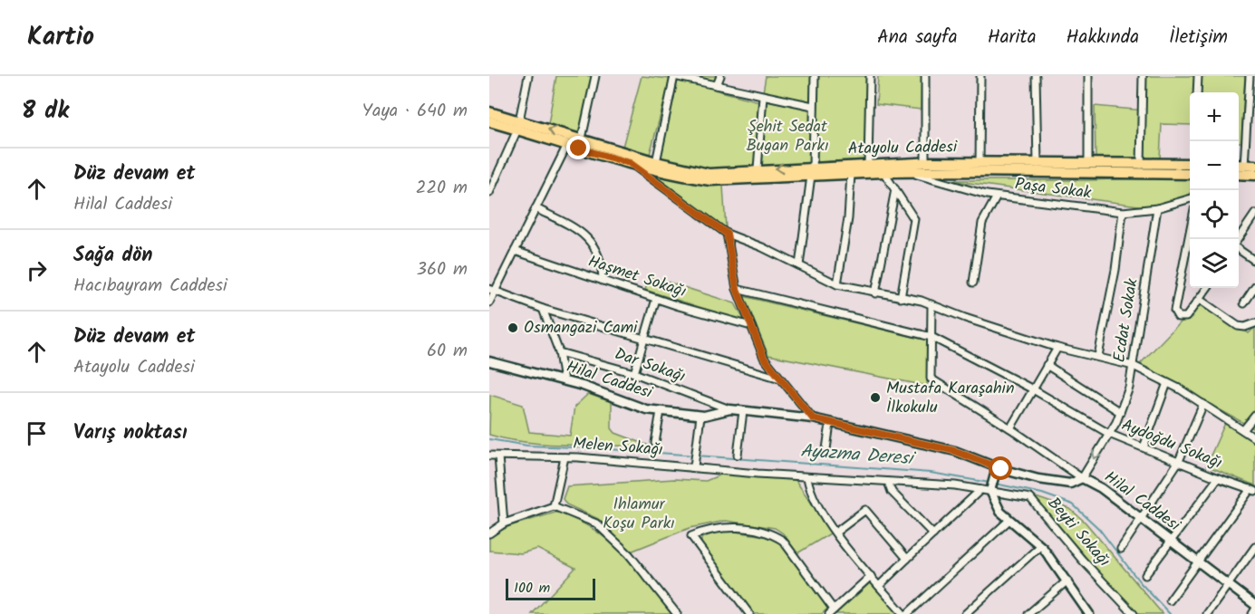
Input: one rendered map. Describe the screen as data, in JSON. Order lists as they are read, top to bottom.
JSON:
{
  "streets": {
    "main road": ["Atayolu Caddesi"],
    "street": [
      "Paşa Sokak",
      "Haşmet Sokağı",
      "Ecdat Sokak",
      "Dar Sokağı",
      "Hilal Caddesi",
      "Aydoğdu Sokağı",
      "Melen Sokağı",
      "Beyti Sokağı"
    ]
  },
  "crossings": [
    ["Atayolu Caddesi", "Paşa Sokak"],
    ["Paşa Sokak", "Ecdat Sokak"],
    ["Ecdat Sokak", "Hilal Caddesi"],
    ["Ecdat Sokak", "Aydoğdu Sokağı"],
    ["Dar Sokağı", "Hilal Caddesi"],
    ["Melen Sokağı", "Beyti Sokağı"]
  ],
  "water": ["Ayazma Deresi"],
  "parks": ["Şehit Sedat Bugan Parkı", "Ihlamur Koşu Parkı"],
  "places": ["Osmangazi Cami", "Mustafa Karaşahin İlkokulu"],
  "scale_bar": "100 m",
  "page": {
    "header": "Kartio",
    "nav": [
      "Ana sayfa",
      "Harita",
      "Hakkında",
      "İletişim"
    ],
    "heading": ["8 dk", "Yaya · 640 m"],
    "map_buttons": ["+", "−"],
    "list": [
      ["Düz devam et", "Hilal Caddesi", "220 m"],
      ["Sağa dön", "Hacıbayram Caddesi", "360 m"],
      ["Düz devam et", "Atayolu Caddesi", "60 m"],
      "Varış noktası"
    ],
    "scale": "100 m"
  }
}
